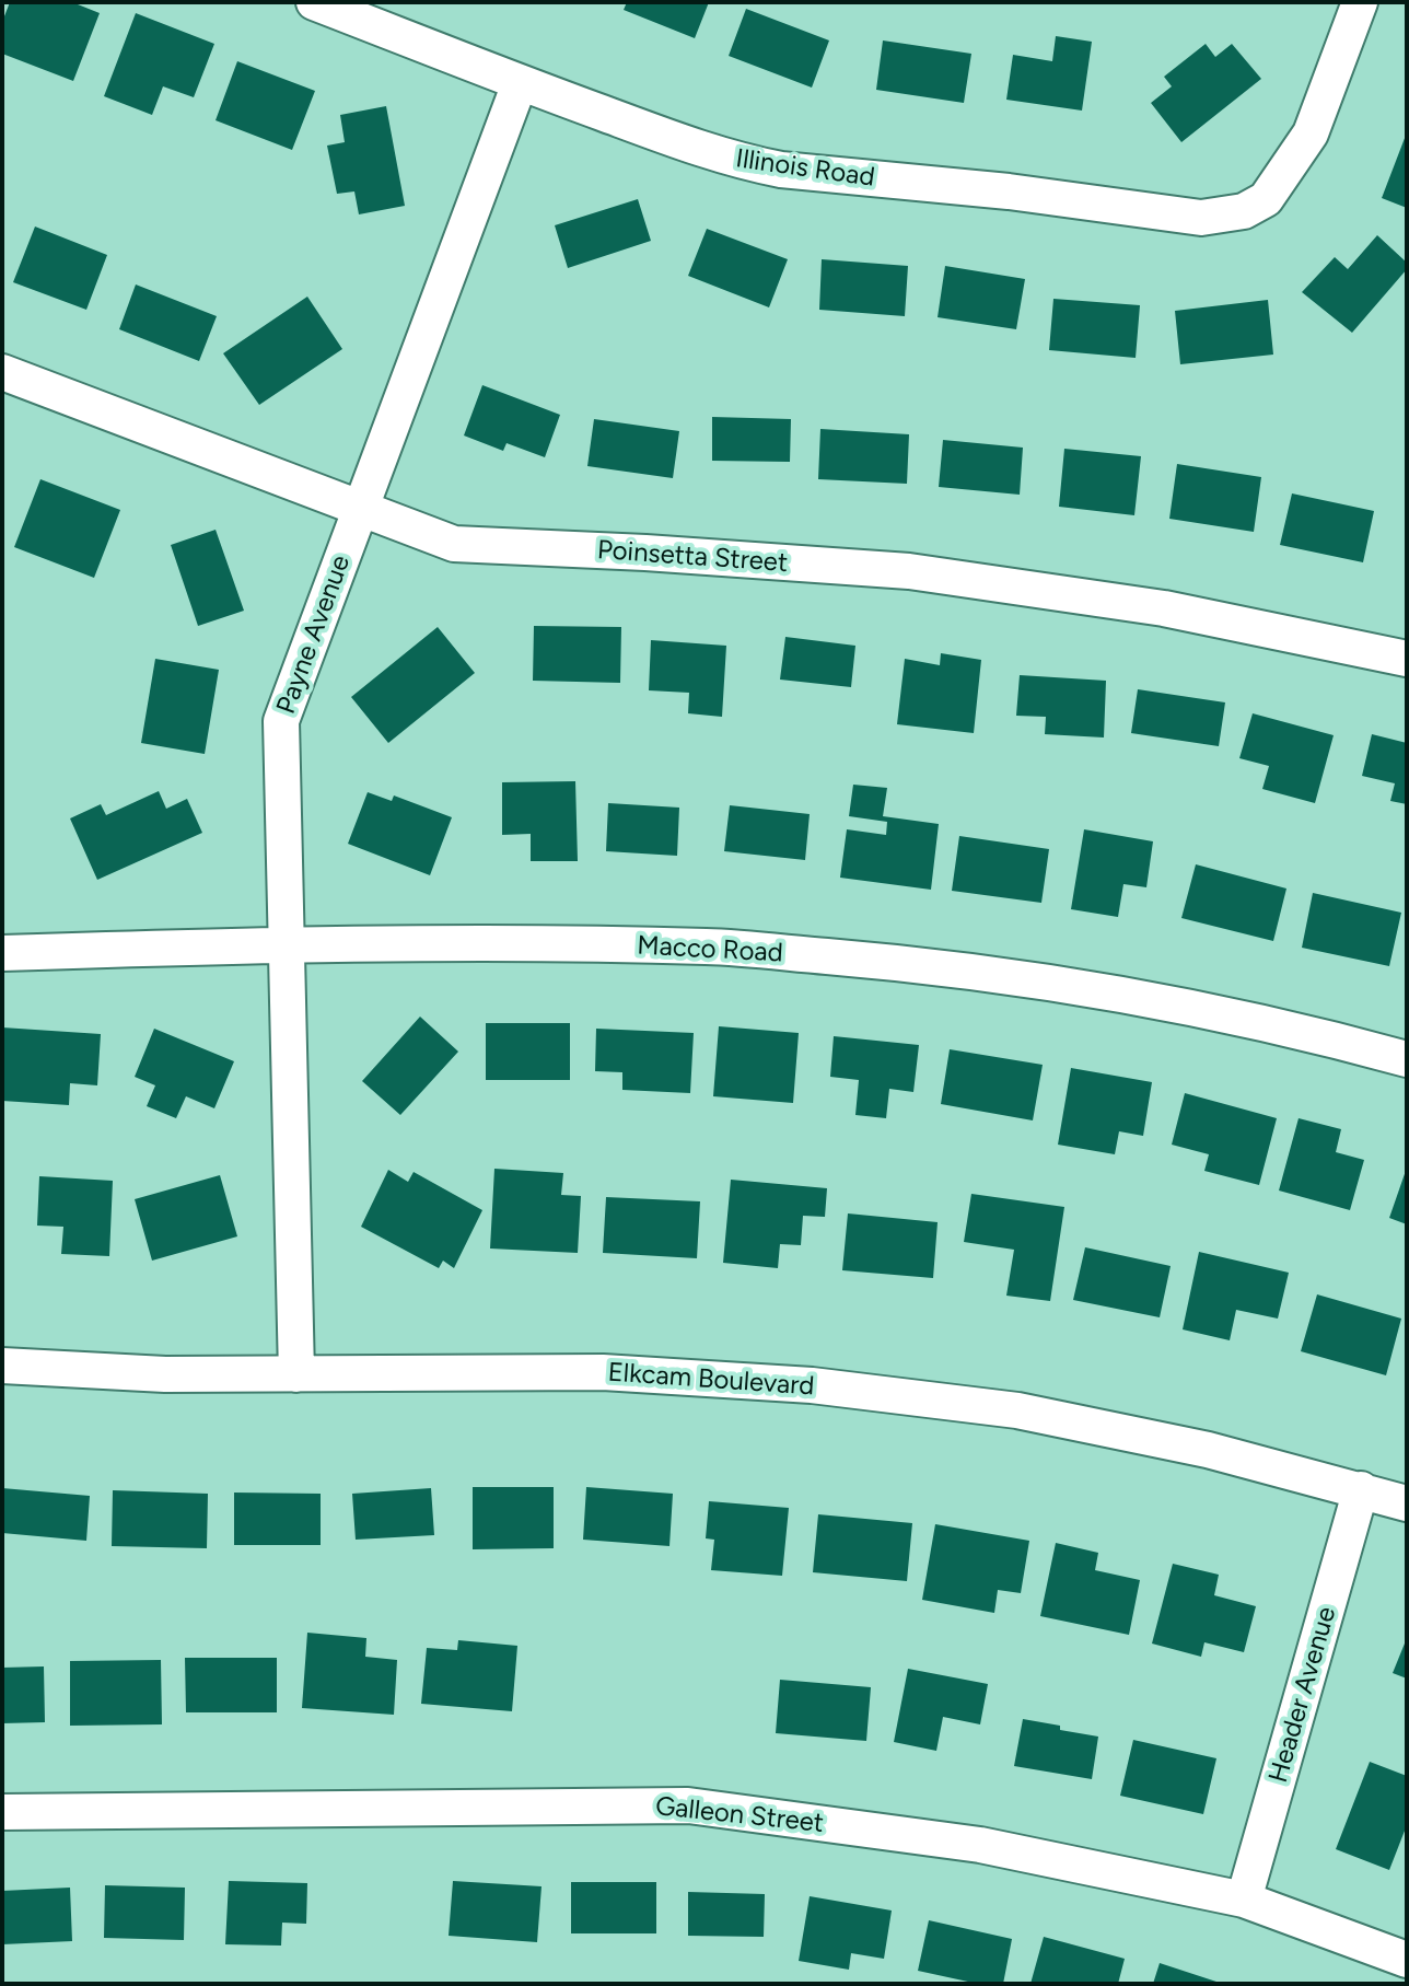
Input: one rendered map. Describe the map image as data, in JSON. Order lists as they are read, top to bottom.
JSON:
{
  "streets": {
    "street": [
      "Illinois Road",
      "Poinsetta Street",
      "Payne Avenue",
      "Macco Road",
      "Elkcam Boulevard",
      "Header Avenue",
      "Galleon Street"
    ]
  },
  "crossings": [
    ["Illinois Road", "Payne Avenue"],
    ["Poinsetta Street", "Payne Avenue"],
    ["Payne Avenue", "Macco Road"],
    ["Payne Avenue", "Elkcam Boulevard"],
    ["Elkcam Boulevard", "Header Avenue"],
    ["Header Avenue", "Galleon Street"]
  ]
}
